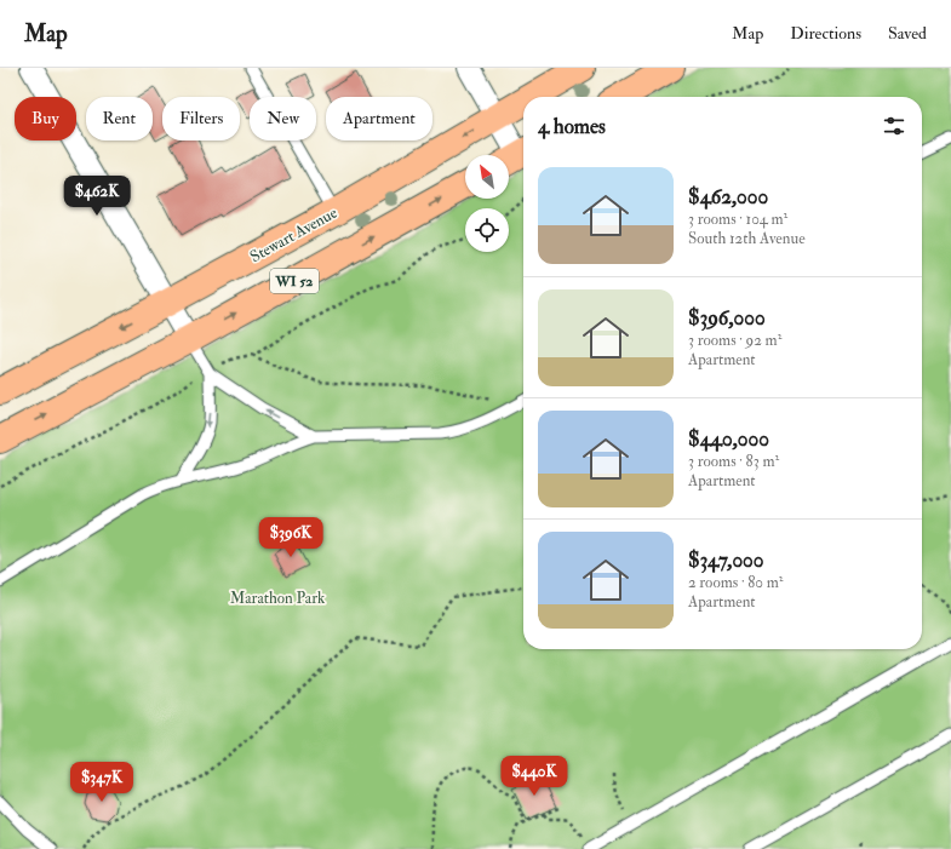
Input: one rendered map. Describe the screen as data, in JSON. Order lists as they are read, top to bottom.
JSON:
{
  "streets": {
    "main road": ["Stewart Avenue", "WI 52"]
  },
  "parks": ["Marathon Park"],
  "north": "top left",
  "page": {
    "header": "Map",
    "nav": ["Map", "Directions", "Saved"],
    "chip": [
      "Buy",
      "Rent",
      "Filters",
      "New",
      "Apartment"
    ],
    "heading": "4 homes",
    "list": [
      {
        "name": "$462,000",
        "note": "3 rooms · 104 m² · South 12th Avenue"
      },
      {
        "name": "$396,000",
        "note": "3 rooms · 92 m² · Apartment"
      },
      {
        "name": "$440,000",
        "note": "3 rooms · 83 m² · Apartment"
      },
      {
        "name": "$347,000",
        "note": "2 rooms · 80 m² · Apartment"
      }
    ],
    "price": [
      "$462K",
      "$396K",
      "$440K",
      "$347K"
    ]
  }
}
